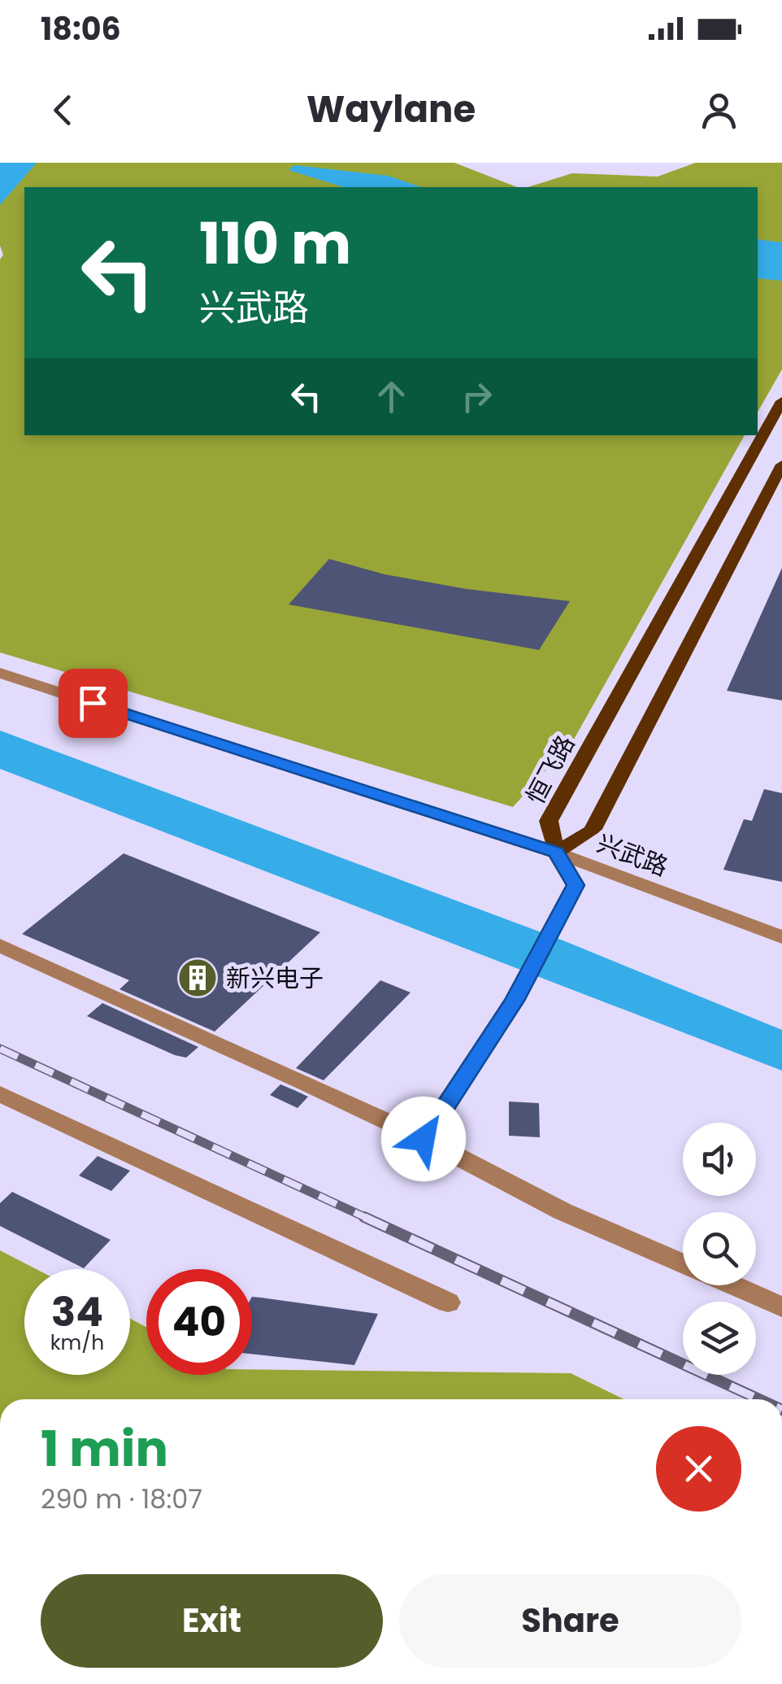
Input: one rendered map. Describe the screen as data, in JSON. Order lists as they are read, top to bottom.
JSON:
{
  "streets": {
    "main road": ["恒飞路"],
    "street": ["兴武路"]
  },
  "crossings": [
    ["恒飞路", "兴武路"]
  ],
  "places": {
    "building": ["新兴电子"]
  },
  "page": {
    "status": "18:06",
    "header": "Waylane",
    "turn": ["110 m", "兴武路"],
    "speed": "34 km/h",
    "limit": "40",
    "heading": ["1 min", "290 m · 18:07"],
    "buttons": ["Exit", "Share"]
  }
}
